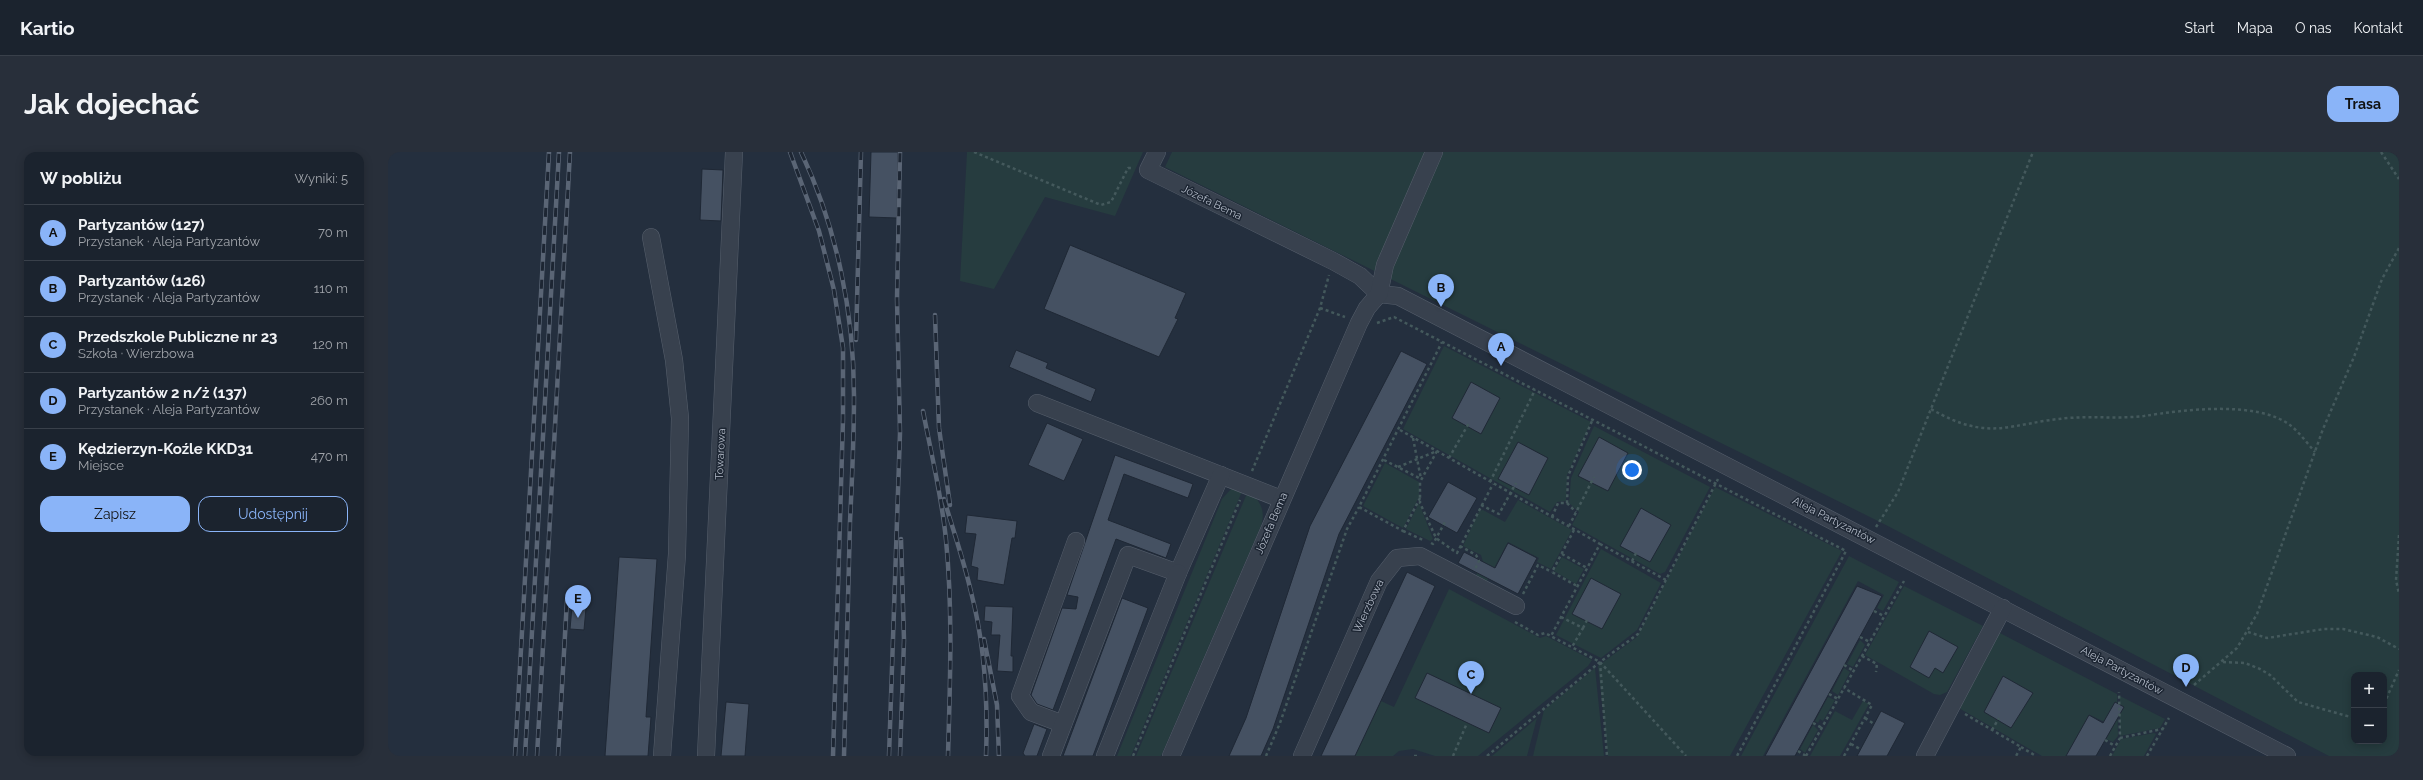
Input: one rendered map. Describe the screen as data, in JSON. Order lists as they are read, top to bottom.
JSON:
{
  "streets": {
    "street": [
      "Józefa Bema",
      "Towarowa",
      "Aleja Partyzantów",
      "Wierzbowa"
    ]
  },
  "crossings": [
    ["Józefa Bema", "Aleja Partyzantów"]
  ],
  "page": {
    "header": "Kartio",
    "nav": [
      "Start",
      "Mapa",
      "O nas",
      "Kontakt"
    ],
    "buttons": [
      "Trasa",
      ["Zapisz", "Udostępnij"]
    ],
    "title": "Jak dojechać",
    "heading": ["W pobliżu", "Wyniki: 5"],
    "list": [
      {
        "mark": "A",
        "name": "Partyzantów (127)",
        "note": "Przystanek · Aleja Partyzantów",
        "value": "70 m"
      },
      {
        "mark": "B",
        "name": "Partyzantów (126)",
        "note": "Przystanek · Aleja Partyzantów",
        "value": "110 m"
      },
      {
        "mark": "C",
        "name": "Przedszkole Publiczne nr 23",
        "note": "Szkoła · Wierzbowa",
        "value": "120 m"
      },
      {
        "mark": "D",
        "name": "Partyzantów 2 n/ż (137)",
        "note": "Przystanek · Aleja Partyzantów",
        "value": "260 m"
      },
      {
        "mark": "E",
        "name": "Kędzierzyn-Koźle KKD31",
        "note": "Miejsce",
        "value": "470 m"
      }
    ],
    "pins": [
      "B",
      "A",
      "E",
      "D",
      "C"
    ],
    "map_buttons": ["+", "−"]
  }
}
